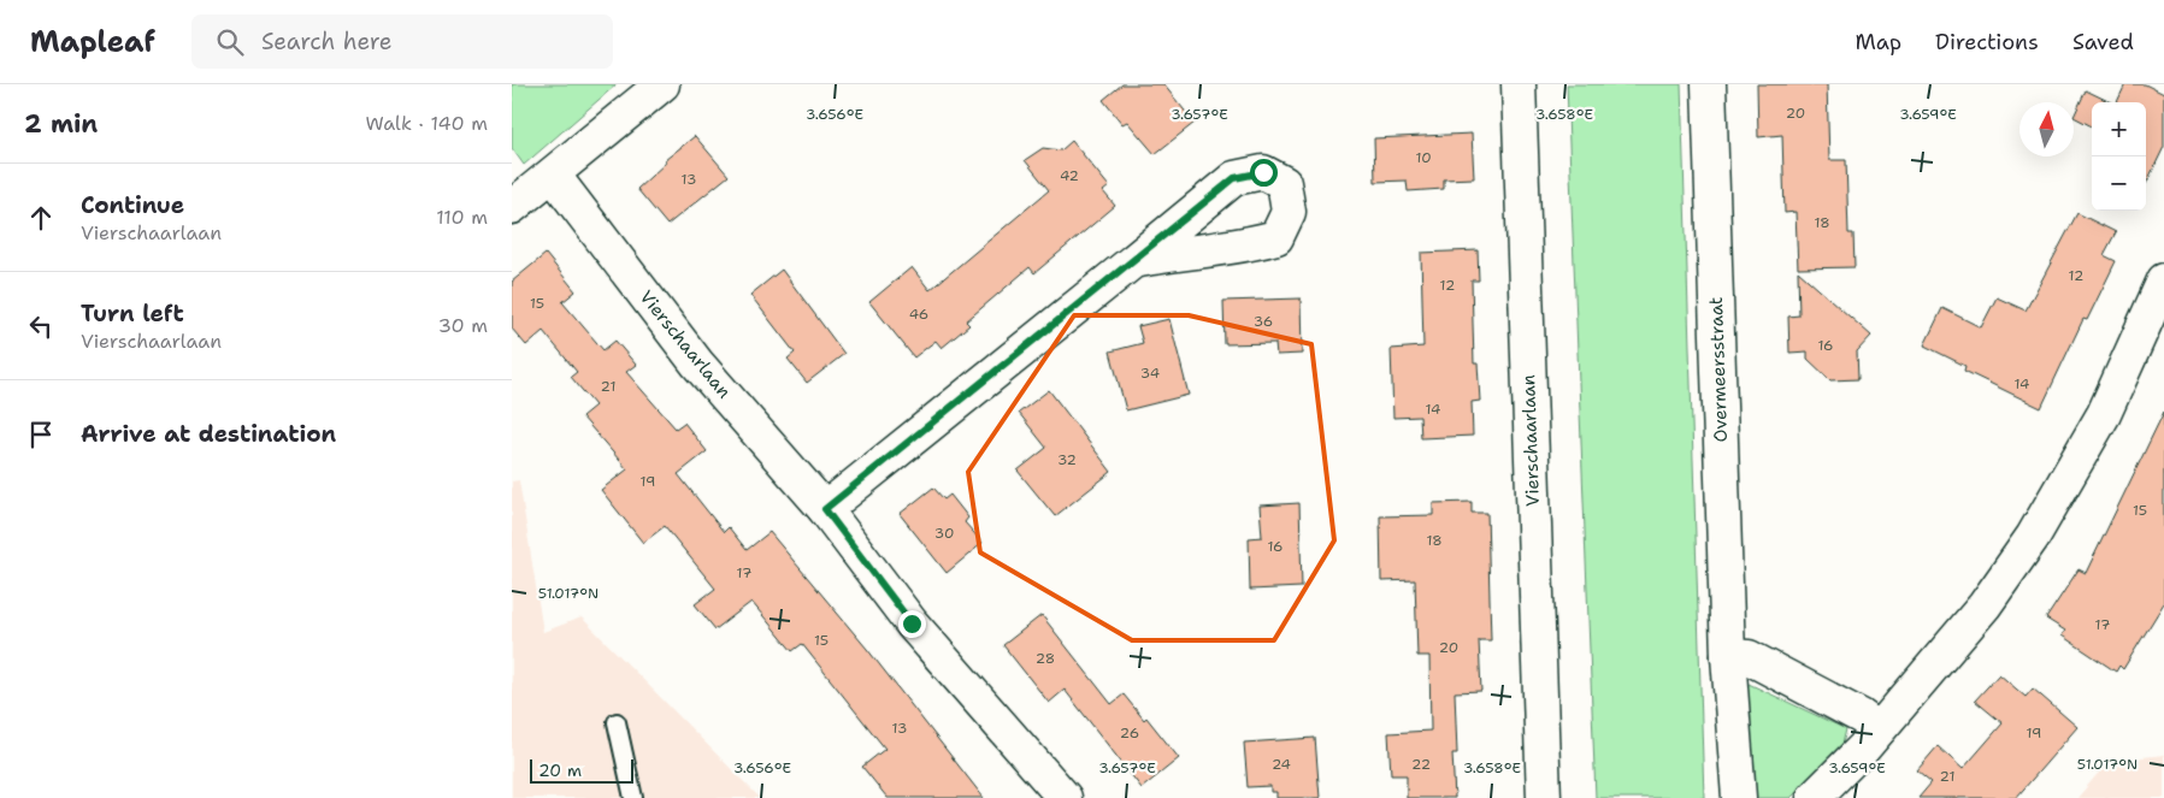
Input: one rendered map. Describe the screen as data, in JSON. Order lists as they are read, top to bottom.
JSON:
{
  "streets": {
    "street": ["Vierschaarlaan", "Overmeersstraat"]
  },
  "house_numbers": [
    "20",
    "10",
    "42",
    "13",
    "18",
    "12",
    "12",
    "15",
    "46",
    "36",
    "16",
    "34",
    "14",
    "21",
    "14",
    "32",
    "19",
    "15",
    "30",
    "18",
    "16",
    "17",
    "17",
    "15",
    "20",
    "28",
    "13",
    "26",
    "19",
    "24",
    "22",
    "21"
  ],
  "scale_bar": "20 m",
  "north": "top",
  "page": {
    "header": "Mapleaf",
    "search": "Search here",
    "nav": ["Map", "Directions", "Saved"],
    "heading": ["2 min", "Walk · 140 m"],
    "map_buttons": ["+", "−"],
    "list": [
      ["Continue", "Vierschaarlaan", "110 m"],
      ["Turn left", "Vierschaarlaan", "30 m"],
      "Arrive at destination"
    ],
    "scale": "20 m"
  },
  "coordinates": [
    "3.656°E",
    "3.657°E",
    "3.658°E",
    "3.659°E",
    "51.017°N"
  ]
}
